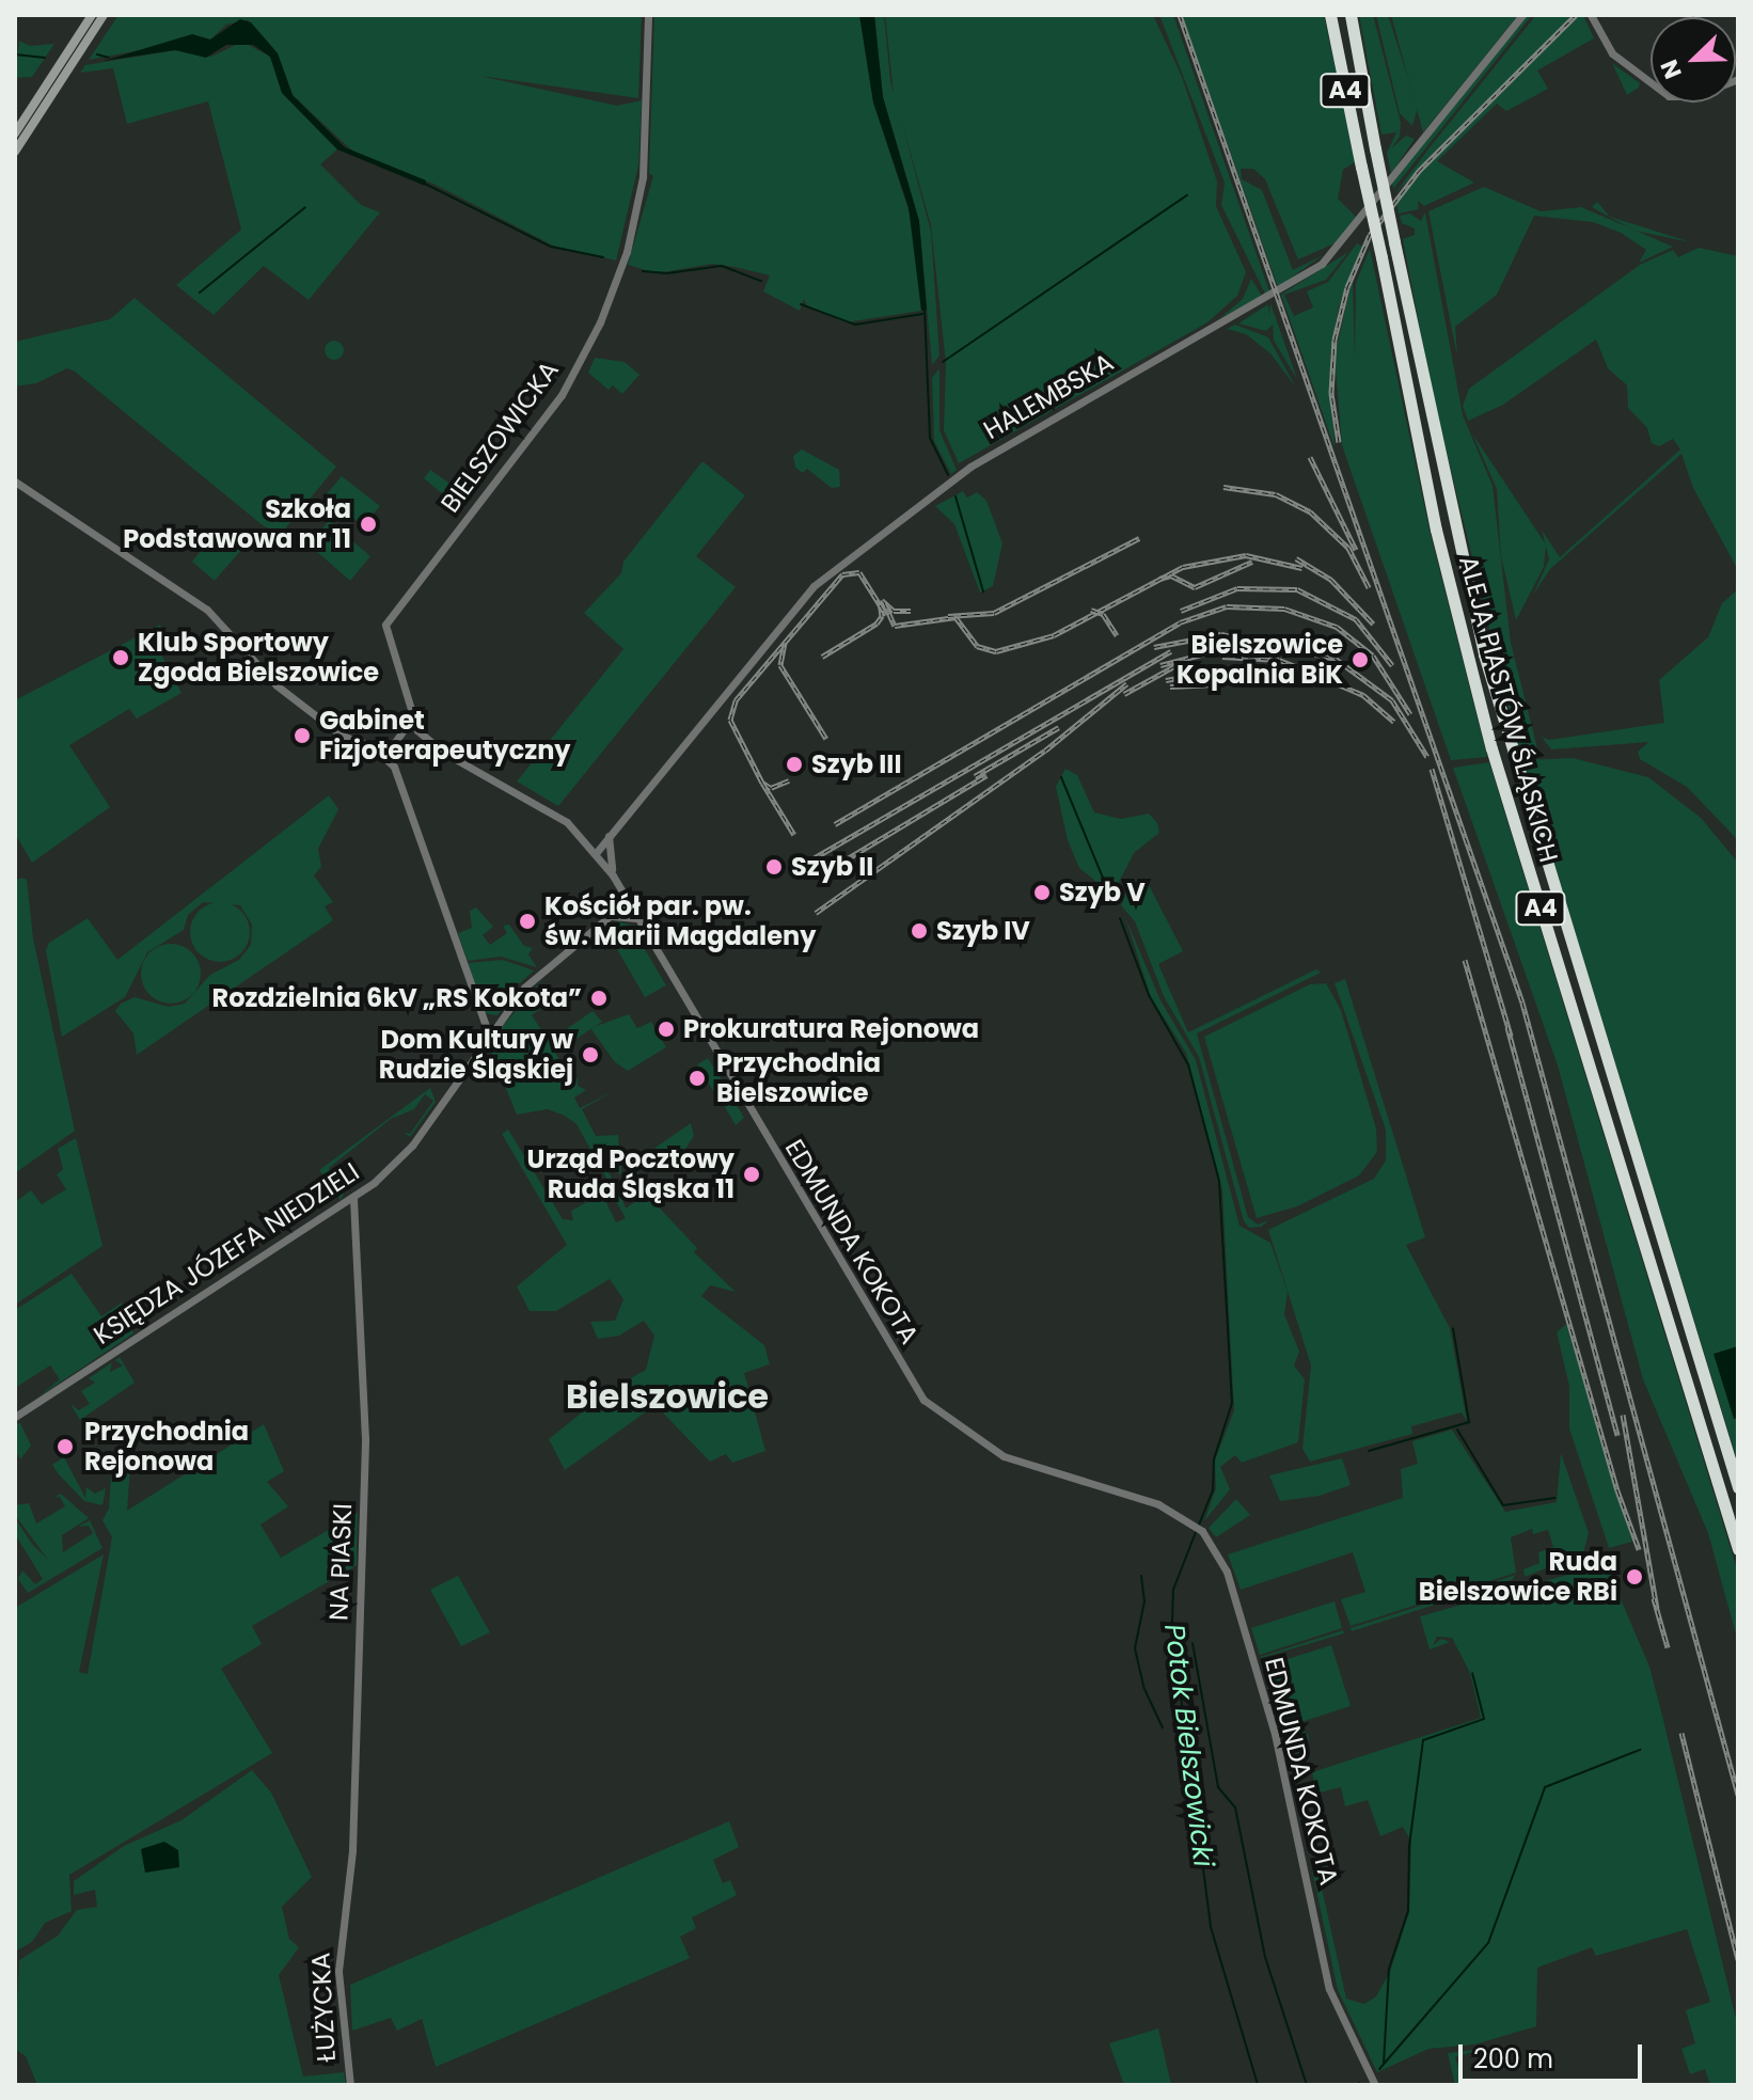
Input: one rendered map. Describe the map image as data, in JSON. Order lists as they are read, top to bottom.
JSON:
{
  "streets": {
    "highway": ["A4", "ALEJA PIASTÓW ŚLĄSKICH"],
    "street": [
      "HALEMBSKA",
      "BIELSZOWICKA",
      "EDMUNDA KOKOTA",
      "KSIĘDZA JÓZEFA NIEDZIELI",
      "NA PIASKI",
      "ŁUŻYCKA"
    ]
  },
  "crossings": [
    ["HALEMBSKA", "EDMUNDA KOKOTA"],
    ["BIELSZOWICKA", "EDMUNDA KOKOTA"],
    ["EDMUNDA KOKOTA", "KSIĘDZA JÓZEFA NIEDZIELI"],
    ["KSIĘDZA JÓZEFA NIEDZIELI", "NA PIASKI"],
    ["NA PIASKI", "ŁUŻYCKA"]
  ],
  "districts": ["Bielszowice"],
  "water": ["Potok Bielszowicki"],
  "places": [
    "Szkoła Podstawowa nr 11",
    "Klub Sportowy Zgoda Bielszowice",
    "Bielszowice Kopalnia BiK",
    "Gabinet Fizjoterapeutyczny",
    "Szyb III",
    "Szyb II",
    "Szyb V",
    "Kościół par. pw. św. Marii Magdaleny",
    "Szyb IV",
    "Rozdzielnia 6kV „RS Kokota”",
    "Prokuratura Rejonowa",
    "Dom Kultury w Rudzie Śląskiej",
    "Przychodnia Bielszowice",
    "Urząd Pocztowy Ruda Śląska 11",
    "Przychodnia Rejonowa",
    "Ruda Bielszowice RBi"
  ],
  "scale_bar": "200 m",
  "north": "bottom left"
}
